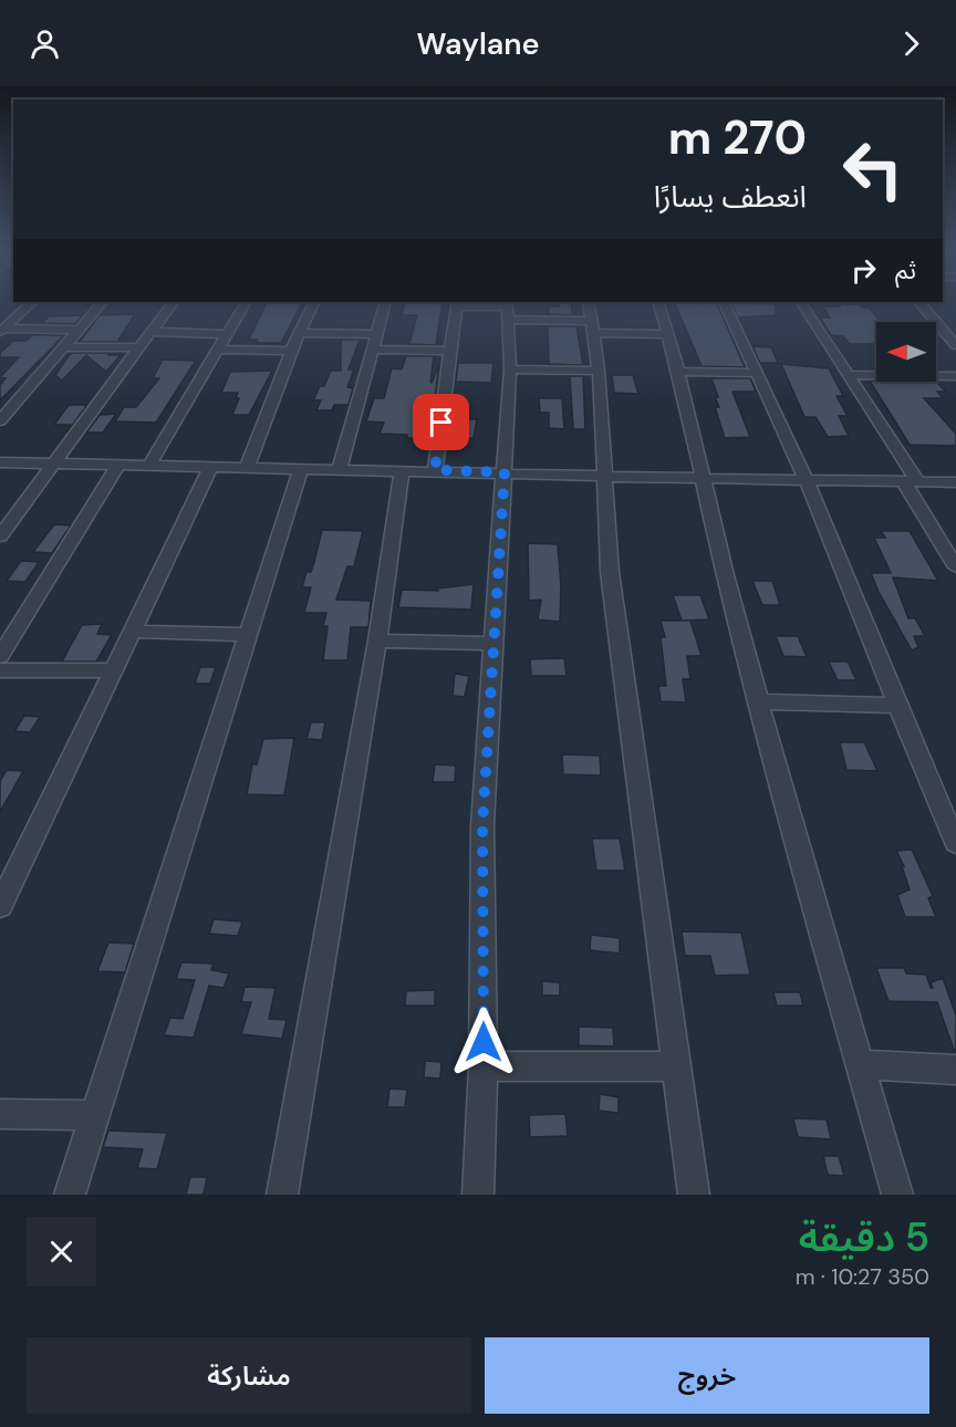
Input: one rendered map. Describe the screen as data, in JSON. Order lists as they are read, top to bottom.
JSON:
{
  "north": "left",
  "page": {
    "header": "Waylane",
    "turn": ["270 m", "انعطف يسارًا"],
    "then": "ثم",
    "heading": ["5 دقيقة", "350 m · 10:27"],
    "buttons": ["خروج", "مشاركة"]
  }
}
